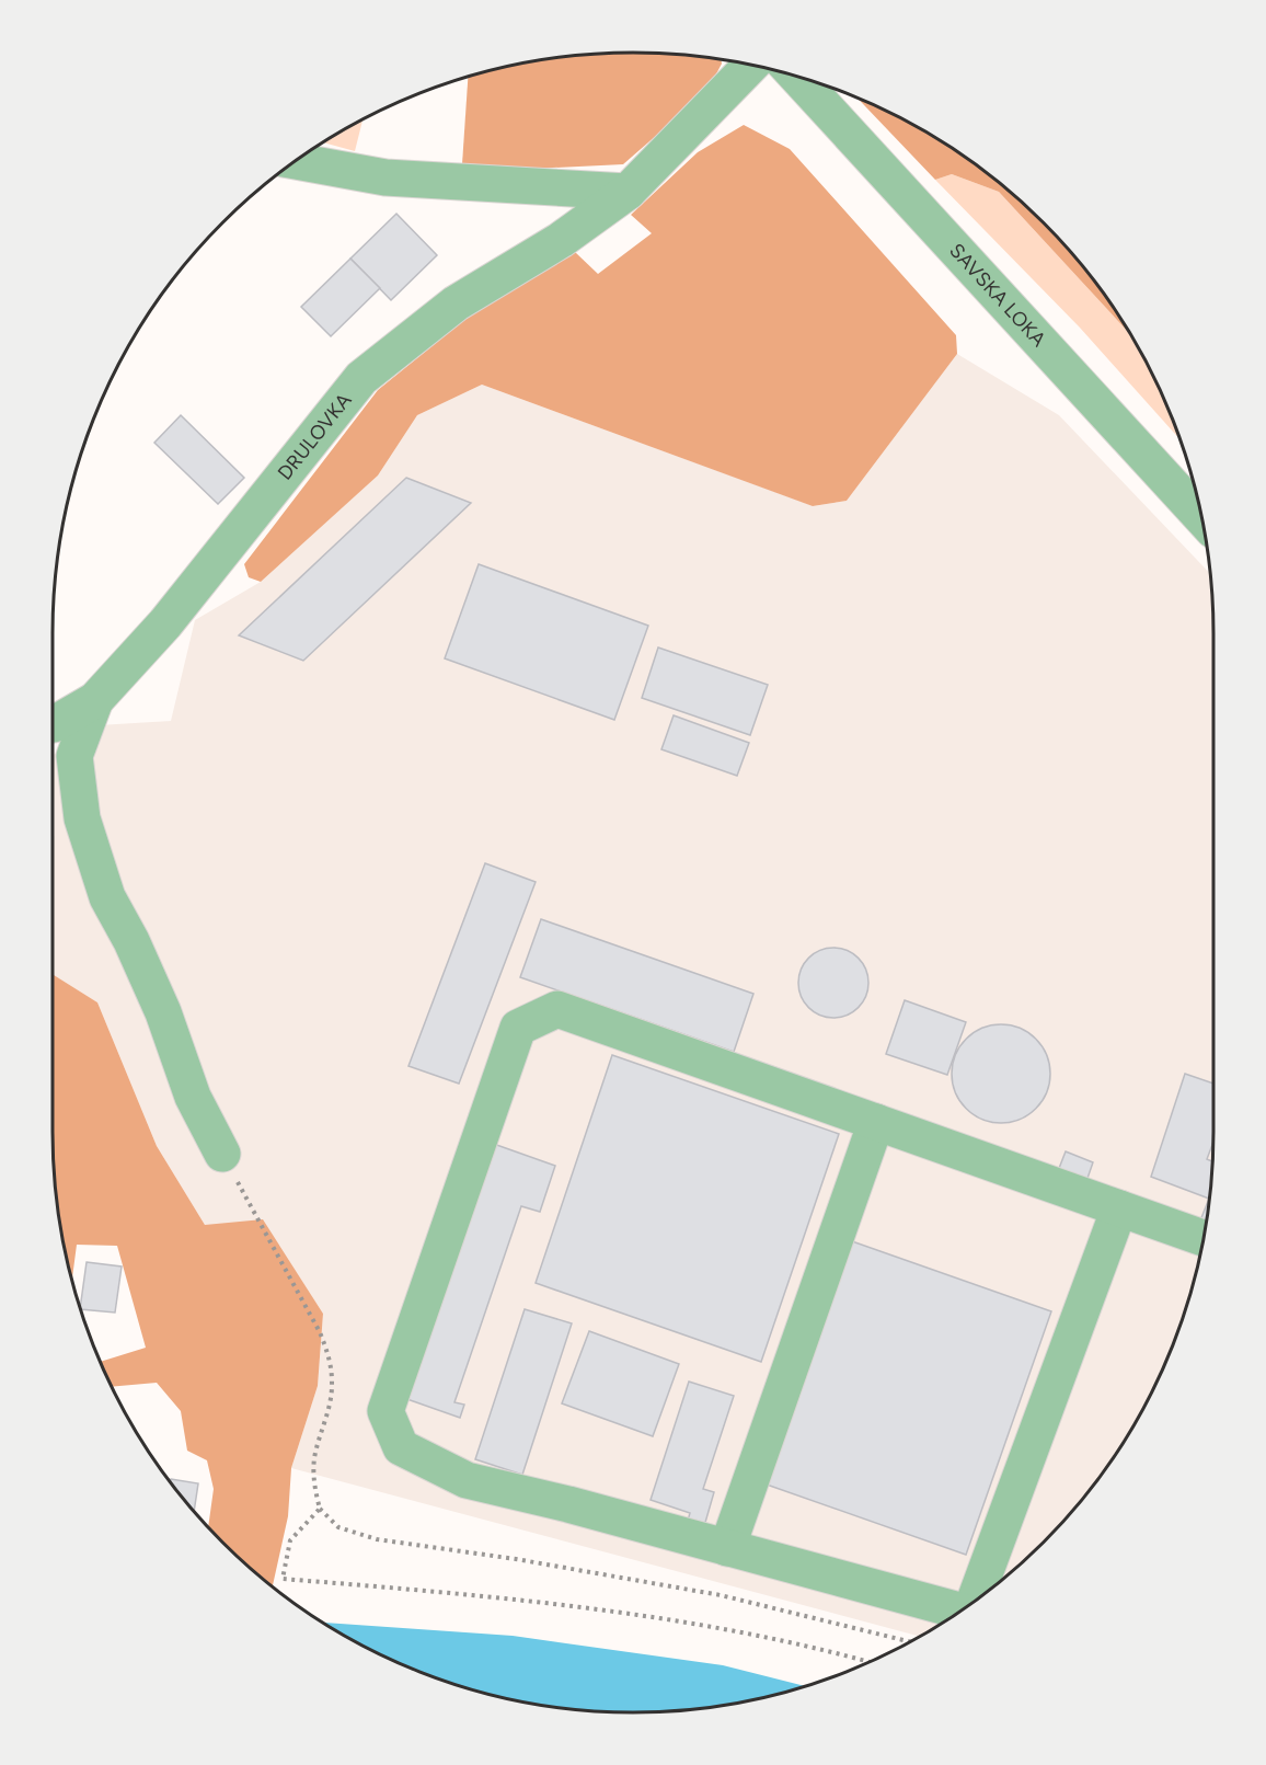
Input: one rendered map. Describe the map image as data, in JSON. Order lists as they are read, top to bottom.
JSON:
{
  "streets": {
    "street": ["SAVSKA LOKA", "DRULOVKA"]
  }
}
